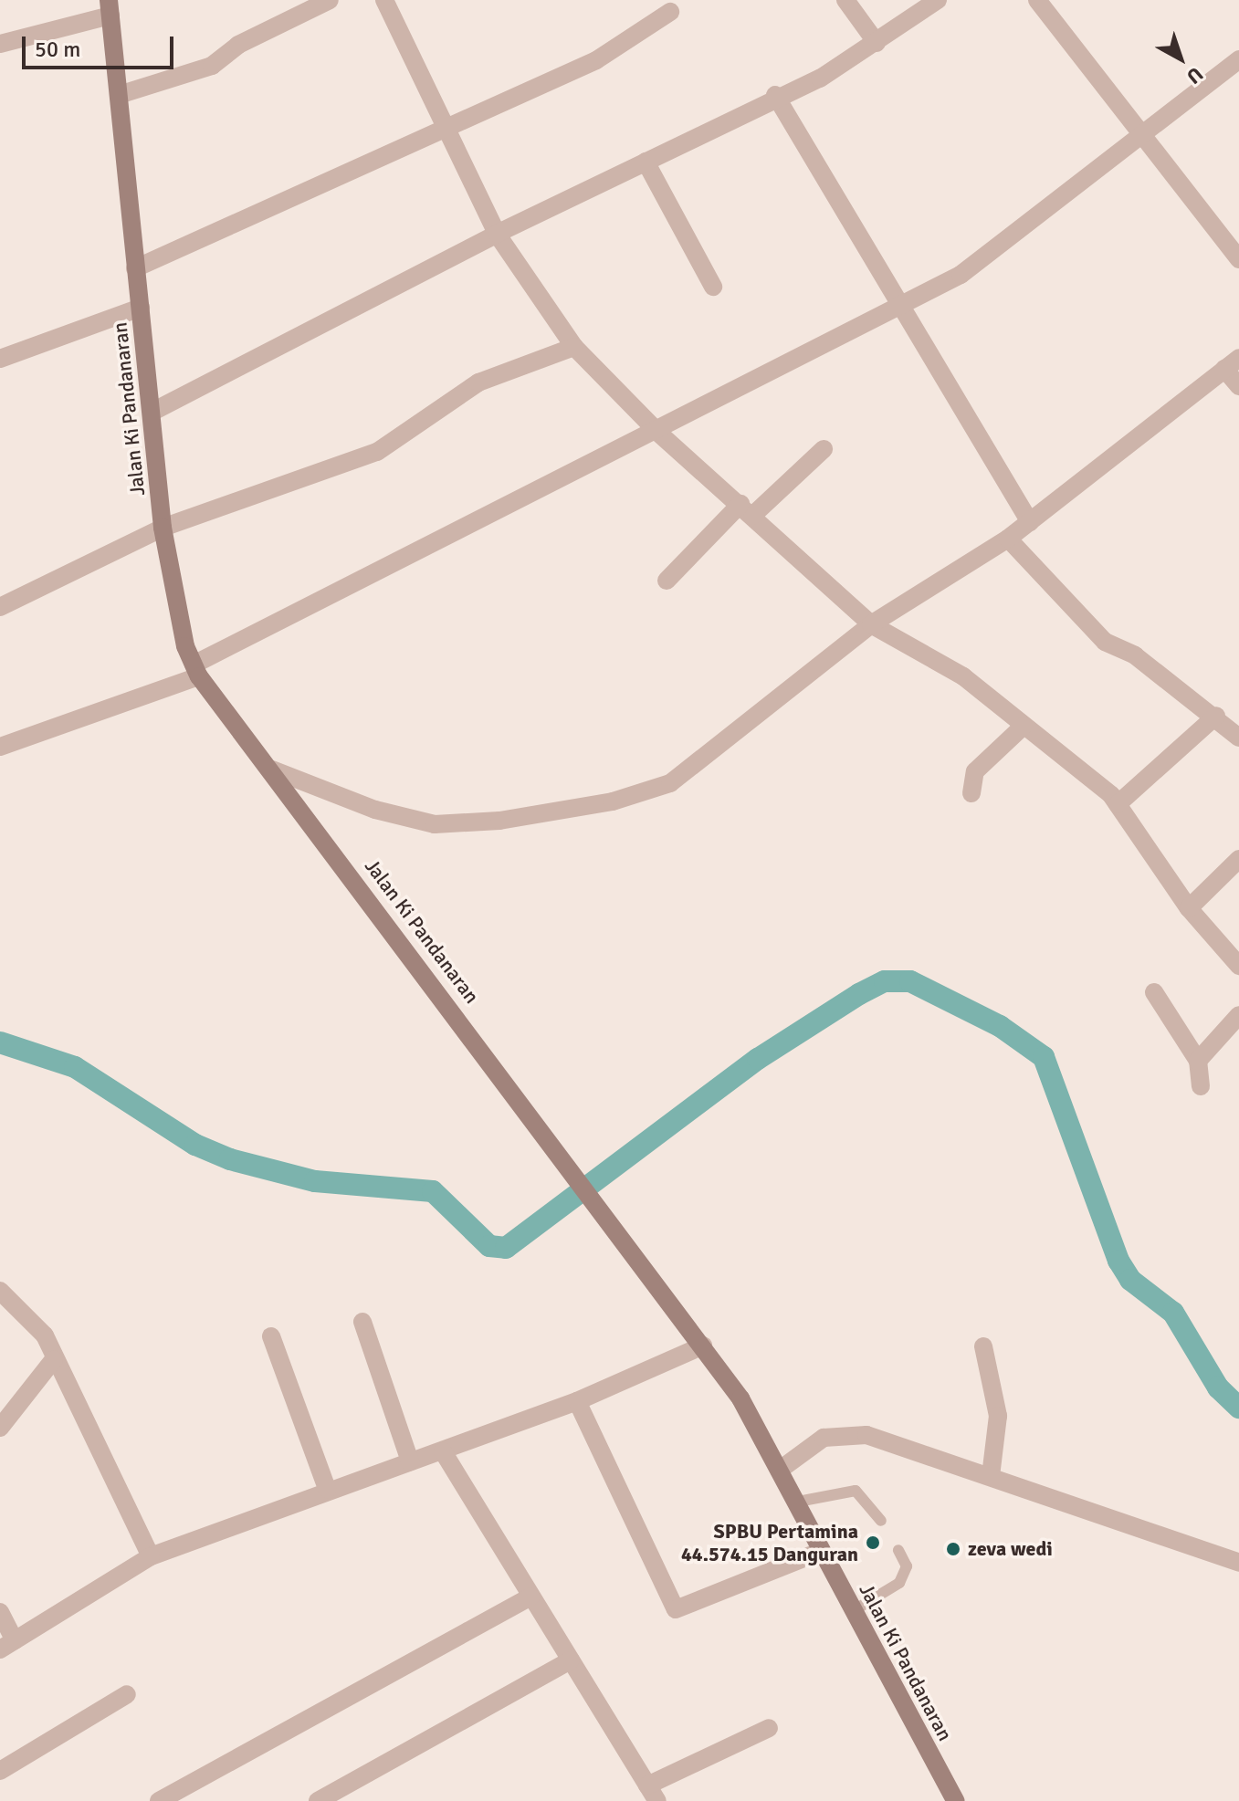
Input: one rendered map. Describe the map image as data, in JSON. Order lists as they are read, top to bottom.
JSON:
{
  "streets": {
    "main road": ["Jalan Ki Pandanaran"]
  },
  "places": ["SPBU Pertamina 44.574.15 Danguran", "zeva wedi"],
  "scale_bar": "50 m",
  "north": "bottom right"
}
